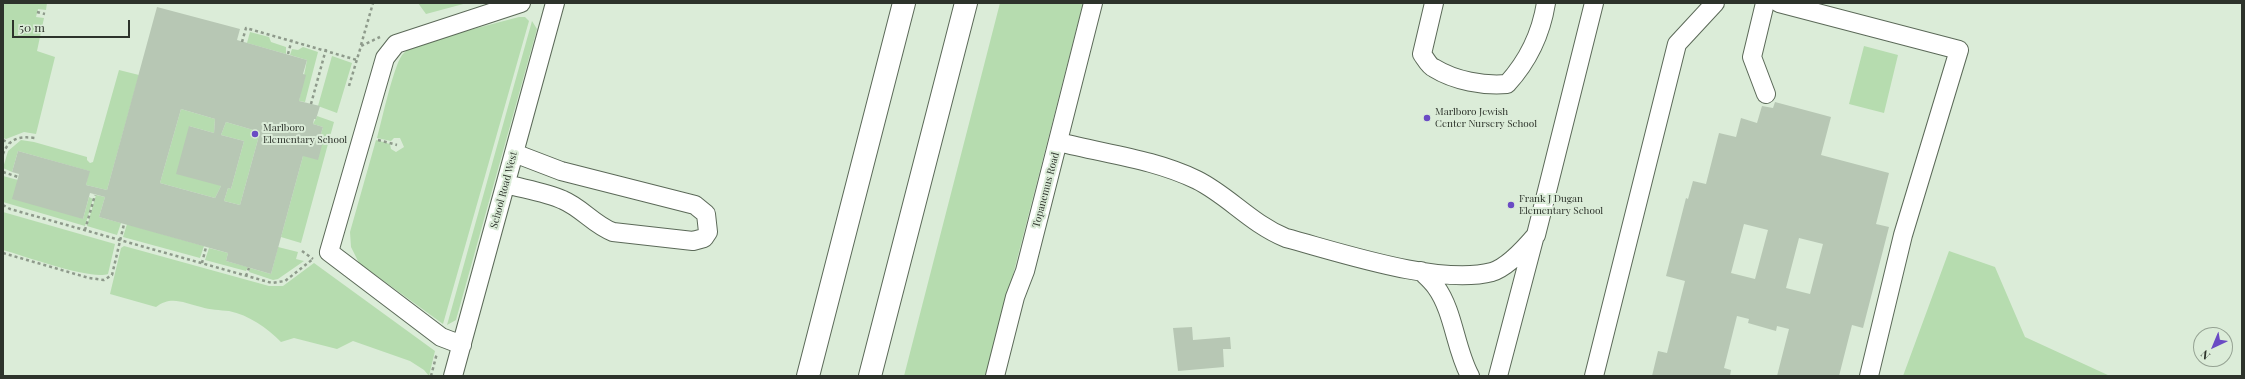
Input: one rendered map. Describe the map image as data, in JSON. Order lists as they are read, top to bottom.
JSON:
{
  "streets": {
    "street": ["School Road West", "Topanemus Road"]
  },
  "places": ["Marlboro Jewish Center Nursery School", "Marlboro Elementary School", "Frank J Dugan Elementary School"],
  "scale_bar": "50 m",
  "north": "bottom left"
}
